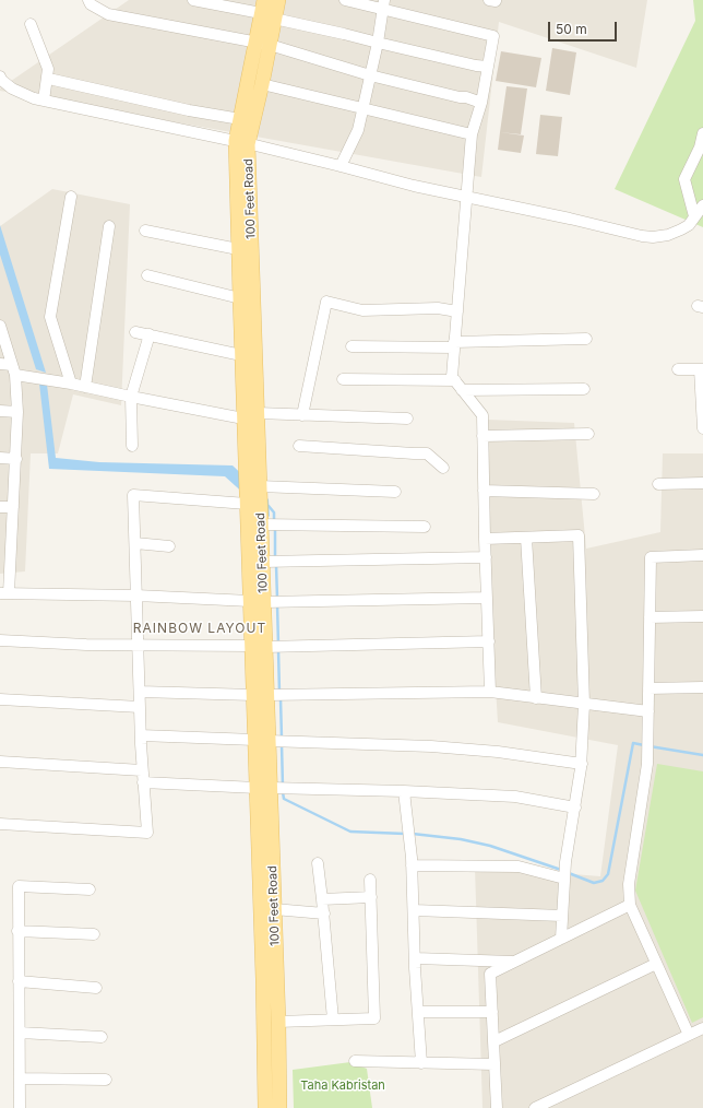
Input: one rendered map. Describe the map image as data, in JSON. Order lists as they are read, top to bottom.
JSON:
{
  "streets": {
    "main road": ["100 Feet Road"]
  },
  "districts": ["RAINBOW LAYOUT"],
  "parks": ["Taha Kabristan"],
  "scale_bar": "50 m"
}
